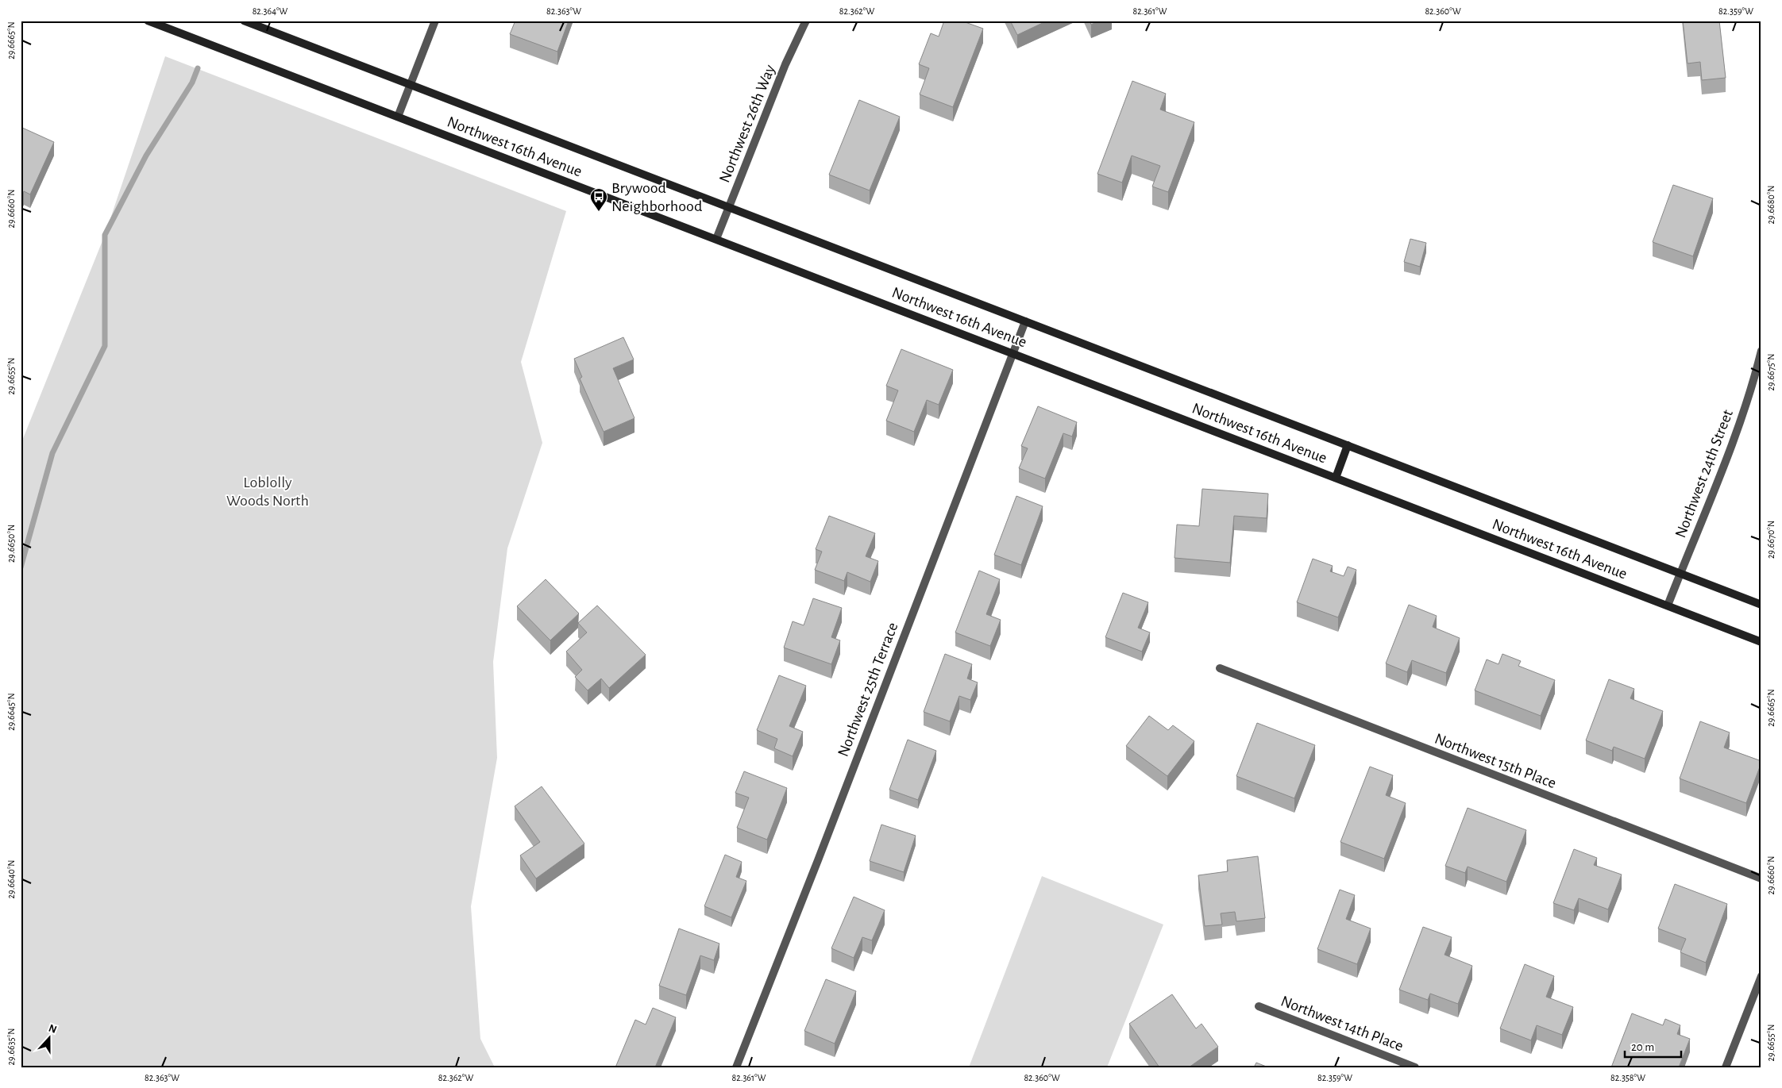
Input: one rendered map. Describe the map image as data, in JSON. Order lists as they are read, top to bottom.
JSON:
{
  "streets": {
    "main road": ["Northwest 16th Avenue"],
    "street": [
      "Northwest 26th Way",
      "Northwest 24th Street",
      "Northwest 25th Terrace",
      "Northwest 15th Place",
      "Northwest 14th Place"
    ]
  },
  "crossings": [
    ["Northwest 26th Way", "Northwest 16th Avenue"],
    ["Northwest 16th Avenue", "Northwest 24th Street"],
    ["Northwest 16th Avenue", "Northwest 25th Terrace"]
  ],
  "parks": ["Loblolly Woods North"],
  "places": {
    "bus stop": ["Brywood Neighborhood"]
  },
  "scale_bar": "20 m",
  "north": "top",
  "coordinates": [
    "82.364°W",
    "82.363°W",
    "82.362°W",
    "82.361°W",
    "82.360°W",
    "82.359°W",
    "29.6665°N",
    "29.6680°N",
    "29.6660°N",
    "29.6675°N",
    "29.6655°N",
    "29.6670°N",
    "29.6650°N",
    "29.6645°N",
    "29.6640°N",
    "29.6635°N",
    "82.358°W"
  ]
}
